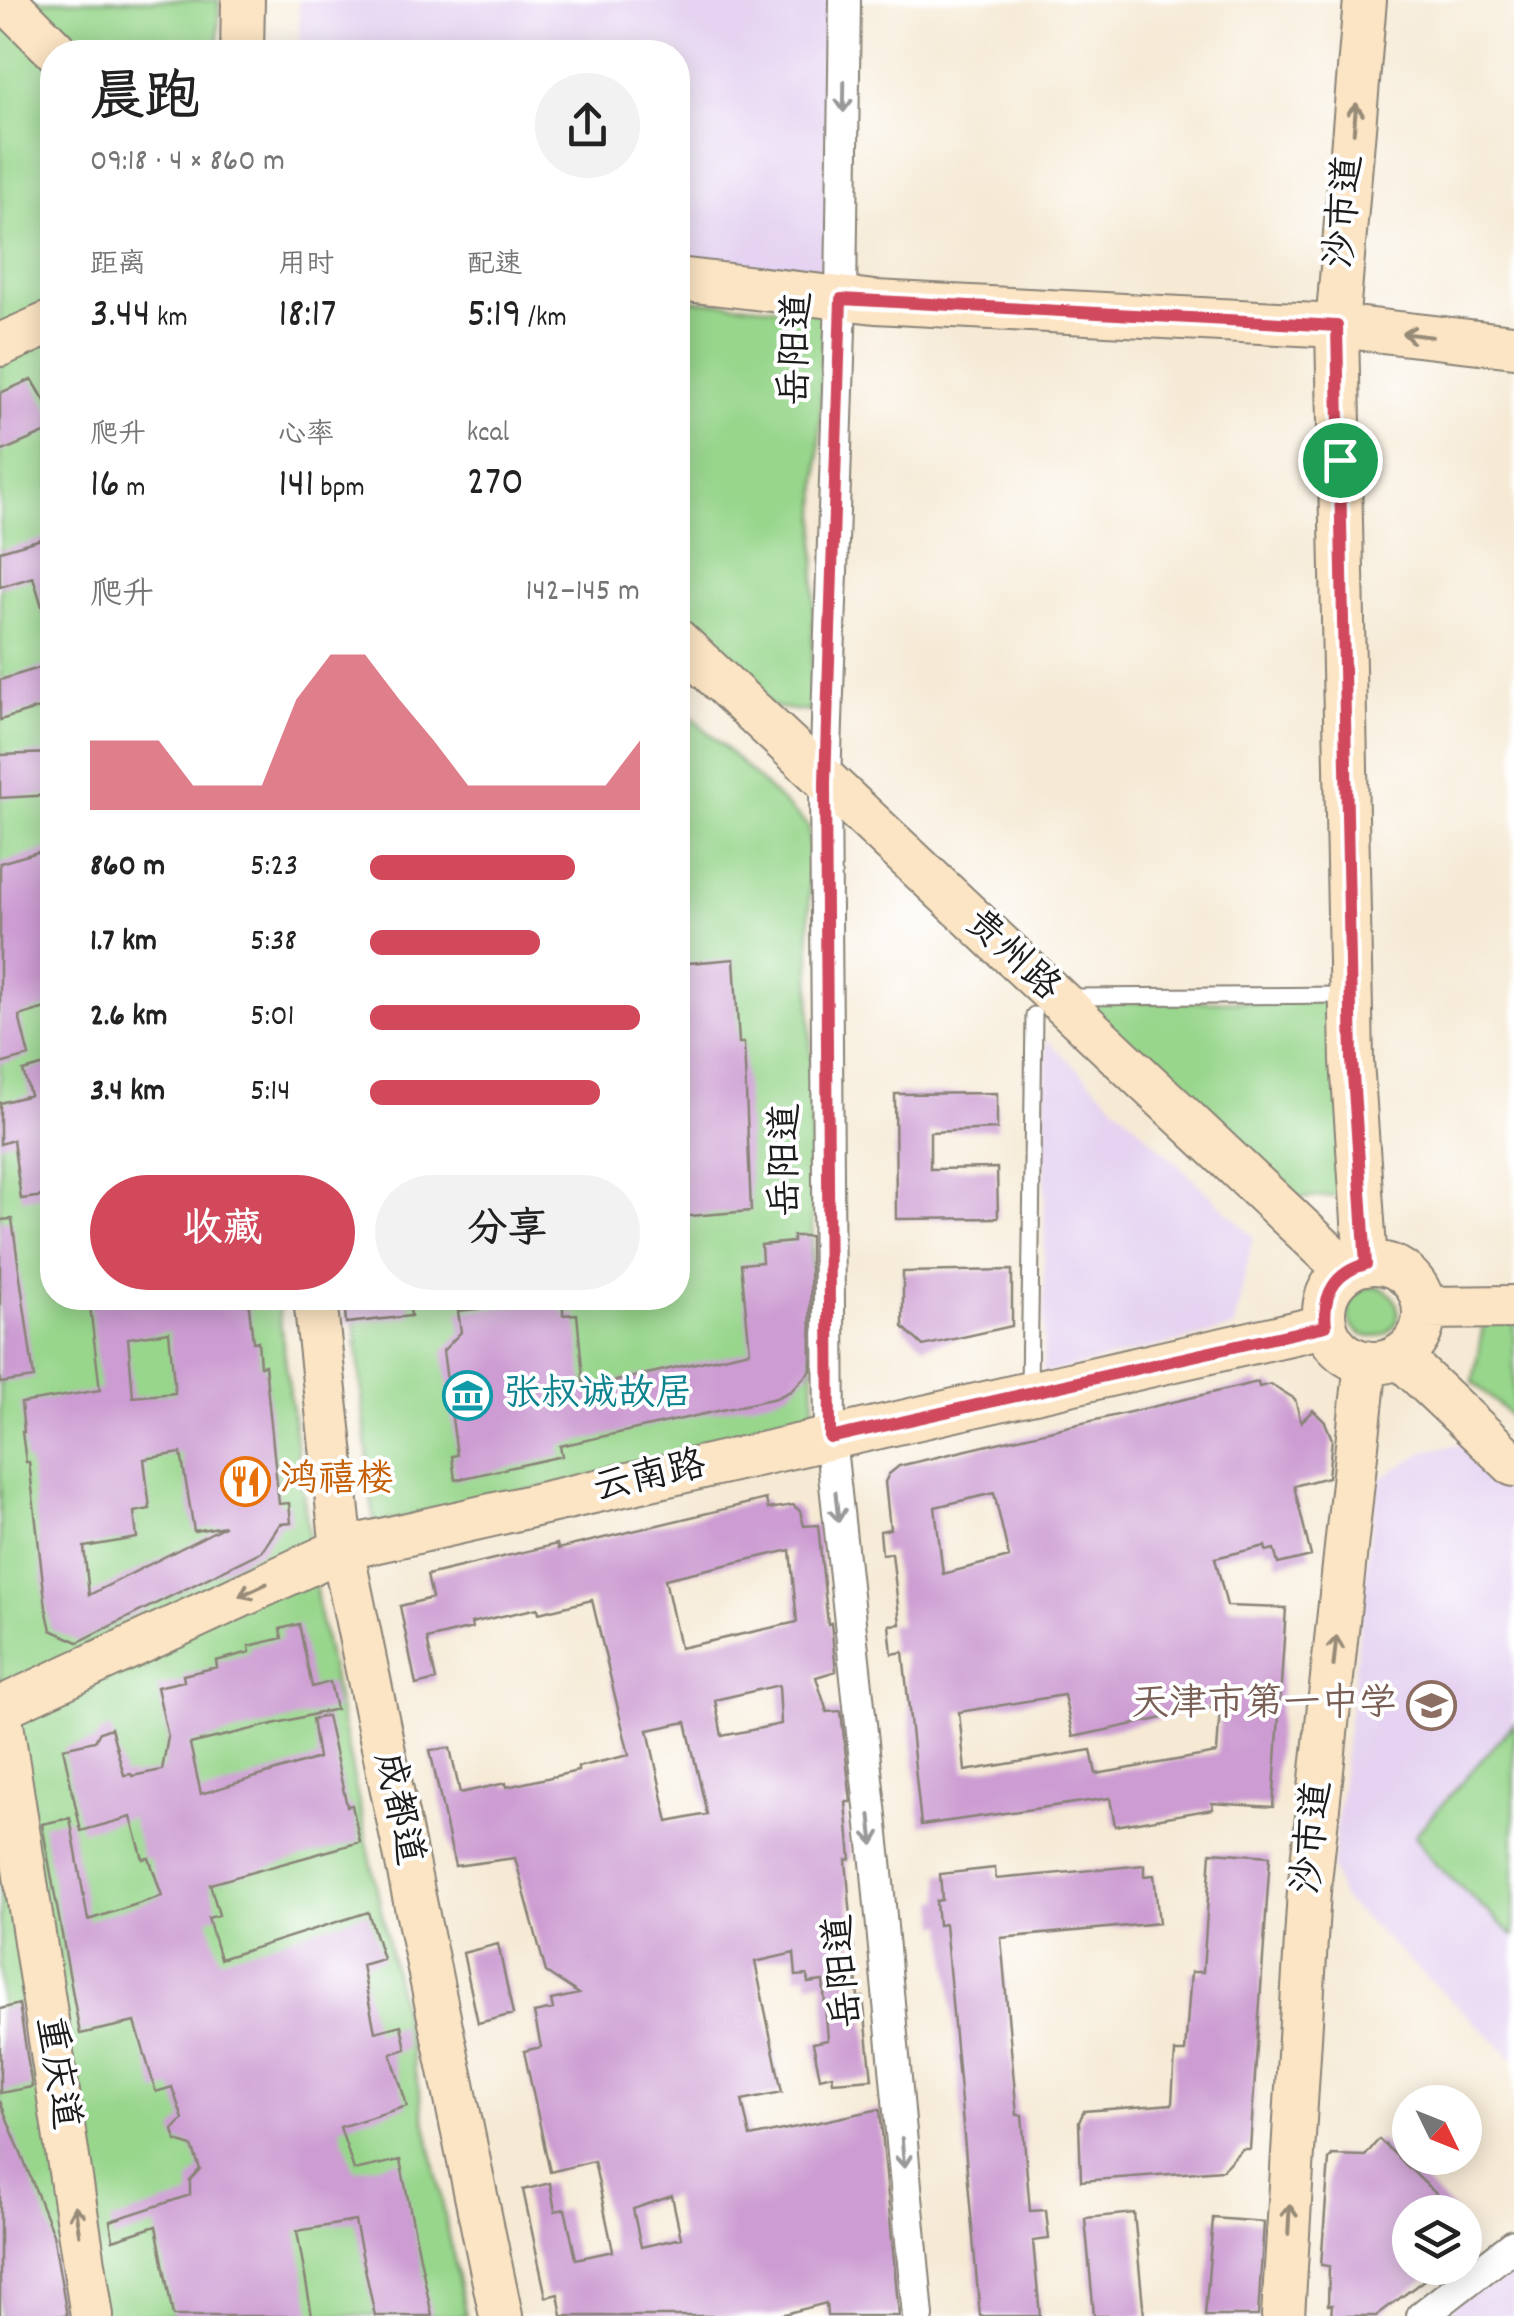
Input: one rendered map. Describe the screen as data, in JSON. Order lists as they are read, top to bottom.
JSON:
{
  "streets": {
    "street": [
      "沙市道",
      "岳阳道",
      "贵州路",
      "云南路",
      "成都道",
      "重庆道"
    ]
  },
  "crossings": [
    ["沙市道", "贵州路"],
    ["沙市道", "云南路"],
    ["岳阳道", "贵州路"],
    ["岳阳道", "云南路"],
    ["贵州路", "云南路"],
    ["云南路", "成都道"],
    ["云南路", "重庆道"]
  ],
  "one_way": ["沙市道", "岳阳道", "重庆道"],
  "places": {
    "museum": ["张叔诚故居"],
    "restaurant": ["鸿禧楼"],
    "school or university": ["天津市第一中学"]
  },
  "north": "bottom right",
  "page": {
    "heading": ["晨跑", "09:18 · 4 × 860 m"],
    "stats": [
      ["距离", "3.44 km"],
      ["用时", "18:17"],
      ["配速", "5:19 /km"],
      ["爬升", "16 m"],
      ["心率", "141 bpm"],
      ["kcal", "270"]
    ],
    "chart": ["爬升", "142–145 m"],
    "list": [
      {
        "name": "860 m",
        "note": "5:23"
      },
      {
        "name": "1.7 km",
        "note": "5:38"
      },
      {
        "name": "2.6 km",
        "note": "5:01"
      },
      {
        "name": "3.4 km",
        "note": "5:14"
      }
    ],
    "buttons": ["收藏", "分享"]
  }
}
